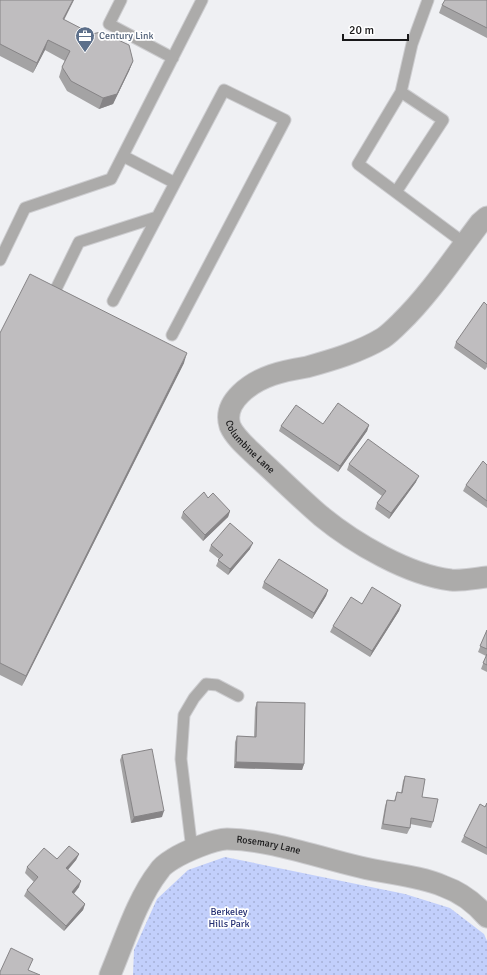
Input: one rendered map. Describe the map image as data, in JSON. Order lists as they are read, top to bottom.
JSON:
{
  "streets": {
    "street": ["Columbine Lane", "Rosemary Lane"]
  },
  "parks": ["Berkeley Hills Park"],
  "places": {
    "office": ["Century Link"]
  },
  "scale_bar": "20 m"
}
